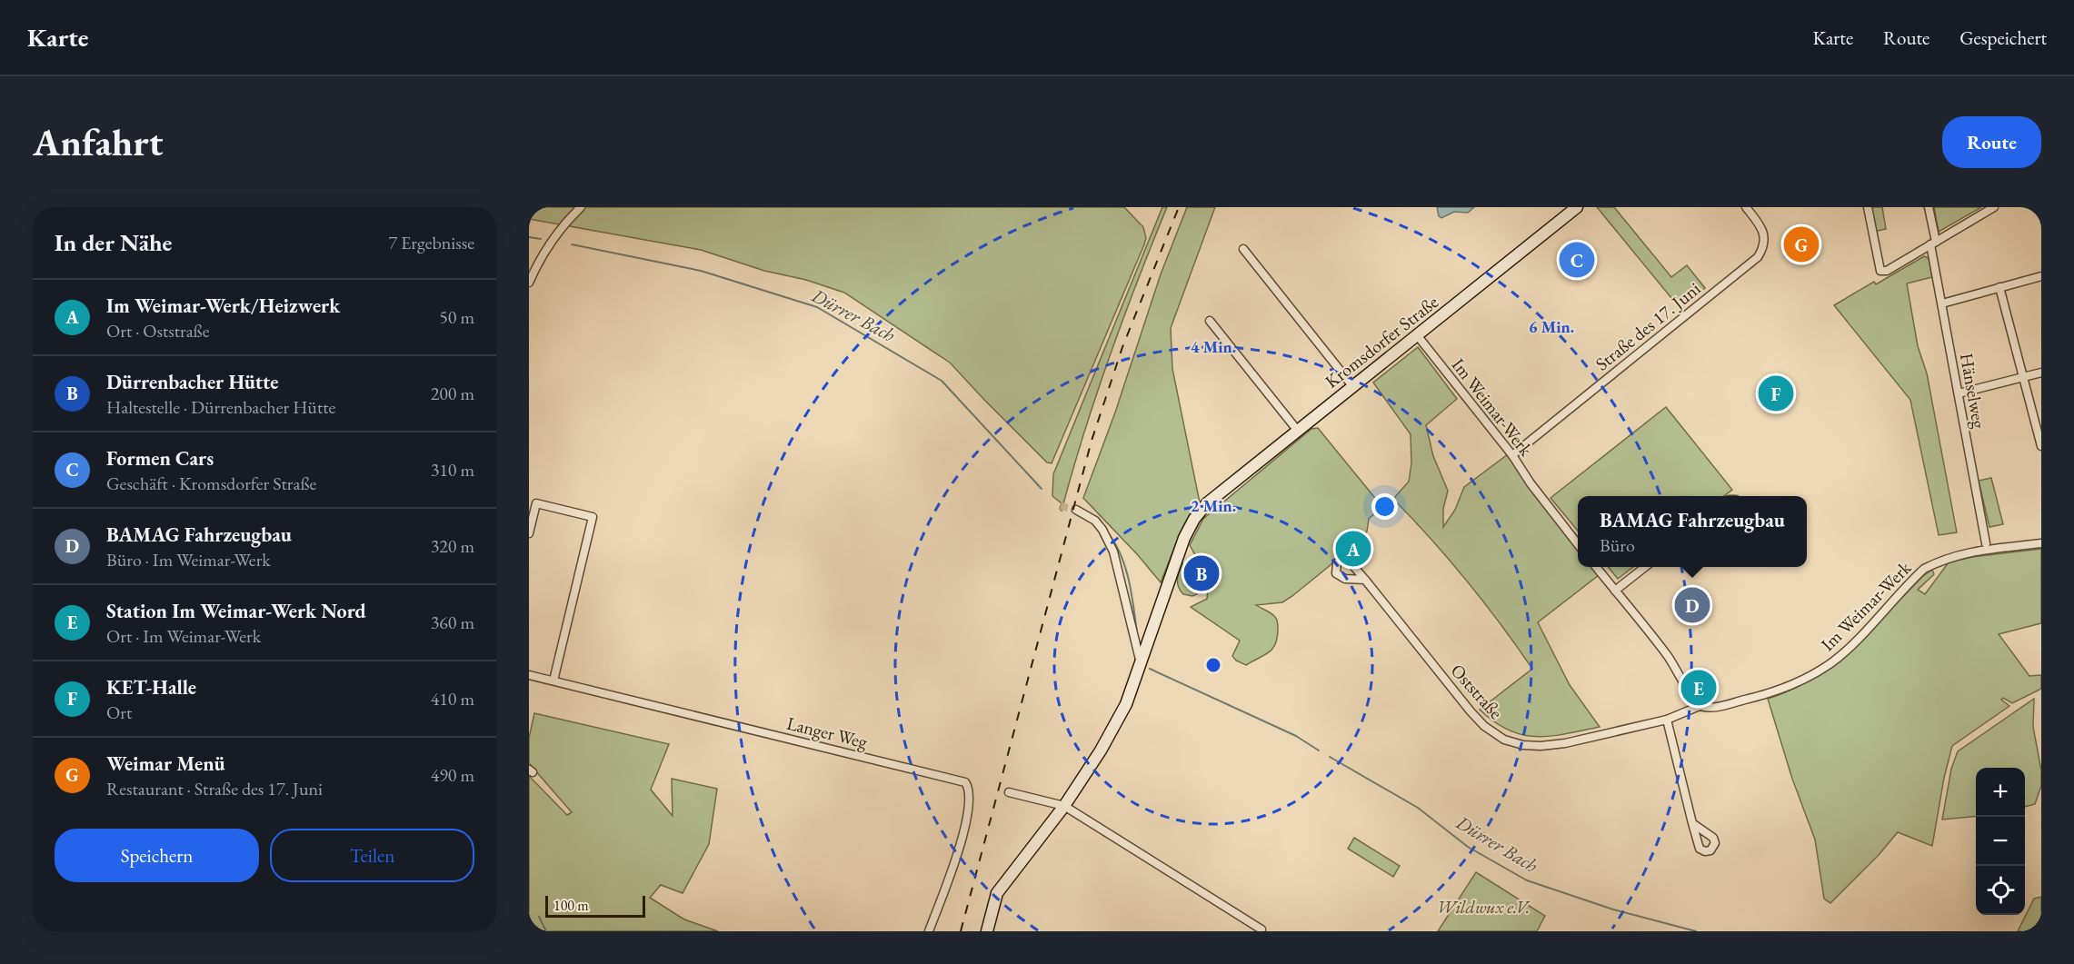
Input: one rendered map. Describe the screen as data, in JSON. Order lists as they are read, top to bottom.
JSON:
{
  "streets": {
    "street": [
      "Straße des 17. Juni",
      "Kromsdorfer Straße",
      "Hänselweg",
      "Im Weimar-Werk",
      "Oststraße",
      "Langer Weg"
    ]
  },
  "crossings": [
    ["Straße des 17. Juni", "Im Weimar-Werk"],
    ["Kromsdorfer Straße", "Im Weimar-Werk"],
    ["Im Weimar-Werk", "Oststraße"]
  ],
  "water": ["Dürrer Bach"],
  "parks": ["Wildwux e.V."],
  "scale_bar": "100 m",
  "page": {
    "header": "Karte",
    "nav": ["Karte", "Route", "Gespeichert"],
    "buttons": [
      "Route",
      ["Speichern", "Teilen"]
    ],
    "title": "Anfahrt",
    "heading": ["In der Nähe", "7 Ergebnisse"],
    "pins": [
      "G",
      "C",
      "F",
      "A",
      "B",
      "D",
      "E"
    ],
    "list": [
      {
        "mark": "A",
        "name": "Im Weimar-Werk/Heizwerk",
        "note": "Ort · Oststraße",
        "value": "50 m"
      },
      {
        "mark": "B",
        "name": "Dürrenbacher Hütte",
        "note": "Haltestelle · Dürrenbacher Hütte",
        "value": "200 m"
      },
      {
        "mark": "C",
        "name": "Formen Cars",
        "note": "Geschäft · Kromsdorfer Straße",
        "value": "310 m"
      },
      {
        "mark": "D",
        "name": "BAMAG Fahrzeugbau",
        "note": "Büro · Im Weimar-Werk",
        "value": "320 m"
      },
      {
        "mark": "E",
        "name": "Station Im Weimar-Werk Nord",
        "note": "Ort · Im Weimar-Werk",
        "value": "360 m"
      },
      {
        "mark": "F",
        "name": "KET-Halle",
        "note": "Ort",
        "value": "410 m"
      },
      {
        "mark": "G",
        "name": "Weimar Menü",
        "note": "Restaurant · Straße des 17. Juni",
        "value": "490 m"
      }
    ],
    "popup": ["BAMAG Fahrzeugbau", "Büro"],
    "map_buttons": ["+", "−"],
    "scale": "100 m"
  },
  "rings": ["6 Min.", "4 Min.", "2 Min."]
}
